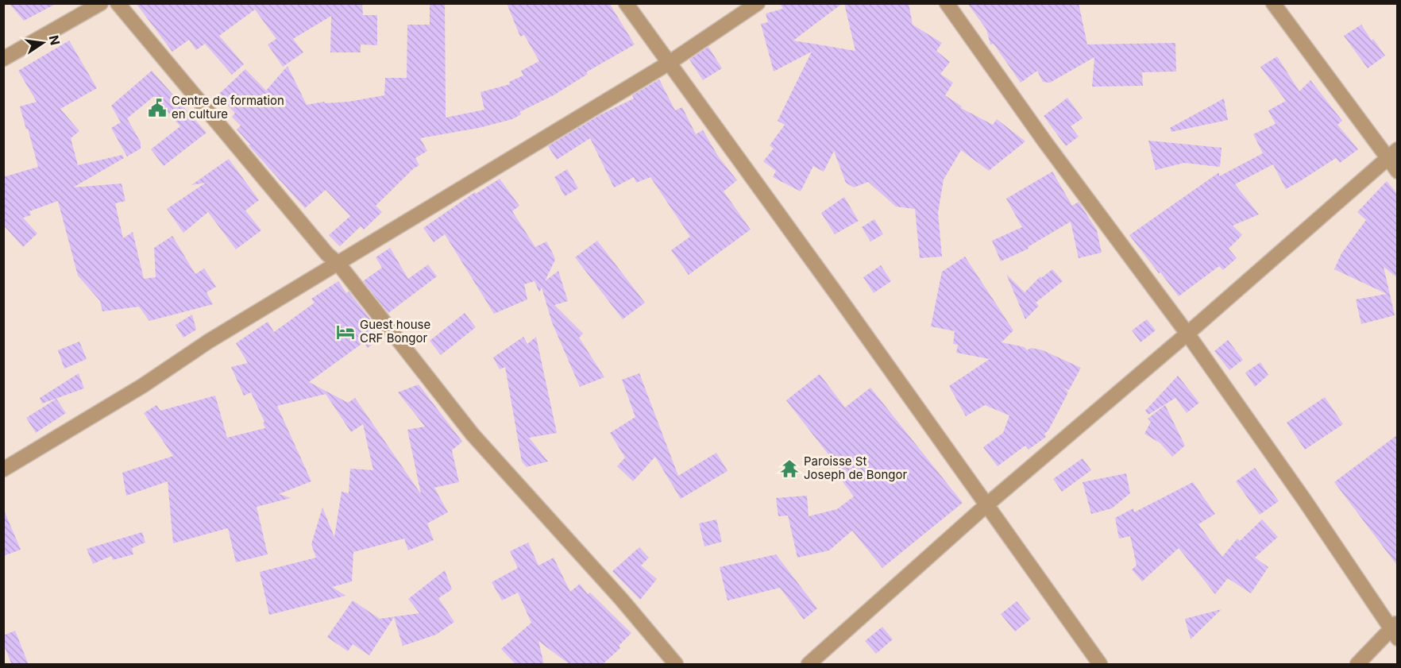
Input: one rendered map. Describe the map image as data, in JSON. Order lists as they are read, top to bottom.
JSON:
{
  "places": {
    "public building": ["Centre de formation en culture"],
    "hotel": ["Guest house CRF Bongor"],
    "temple": ["Paroisse St Joseph de Bongor"]
  },
  "north": "right"
}
